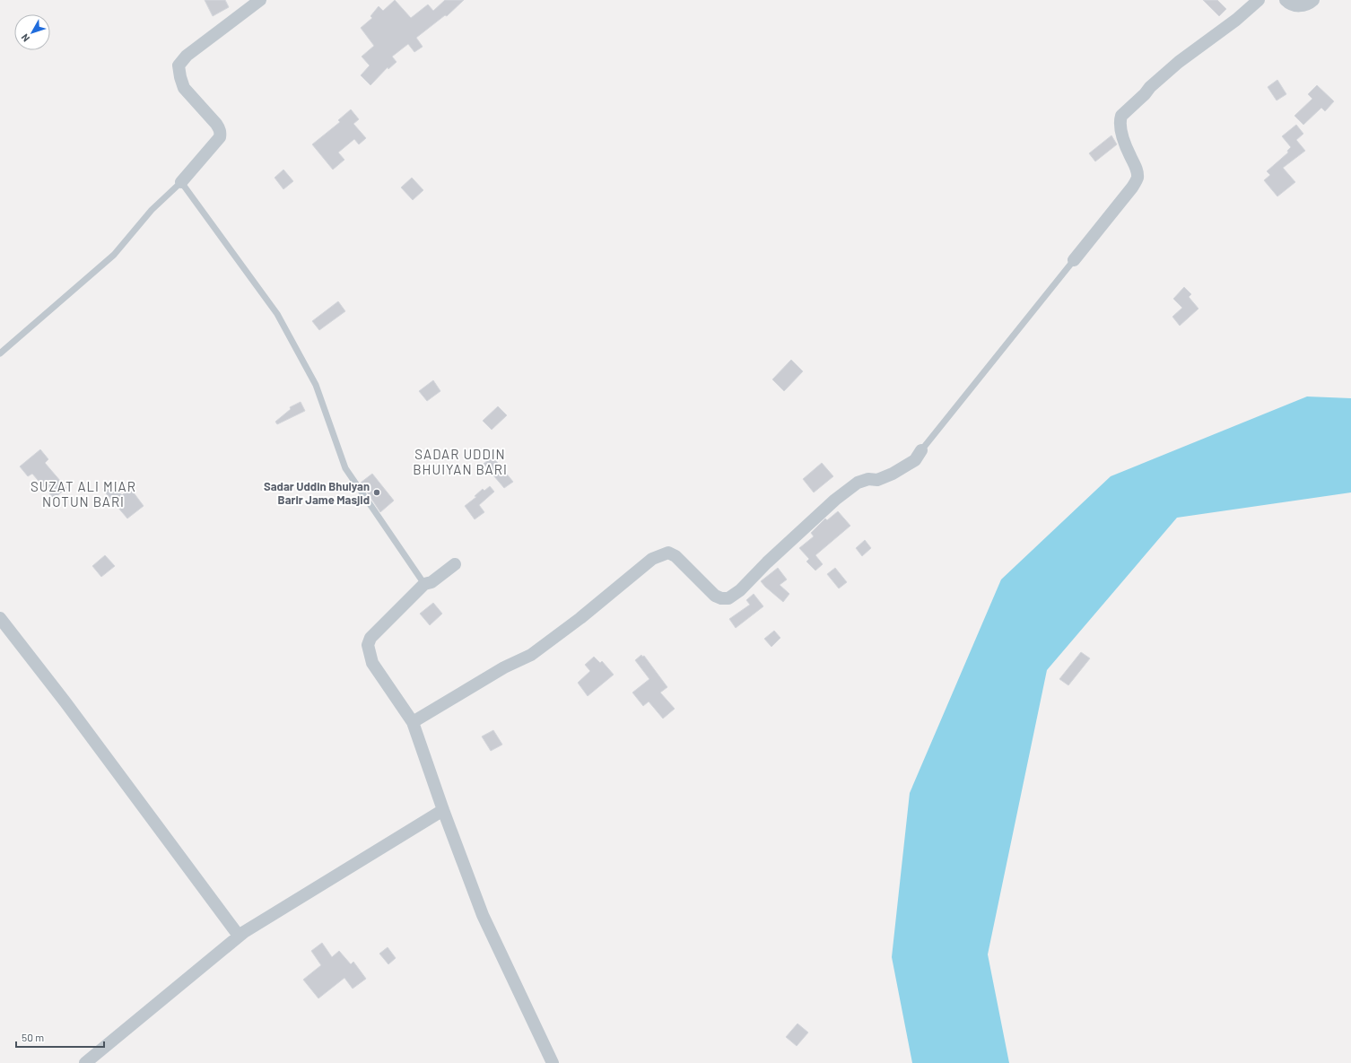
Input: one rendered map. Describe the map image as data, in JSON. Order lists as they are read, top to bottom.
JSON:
{
  "districts": ["SADAR UDDIN BHUIYAN BARI", "SUZAT ALI MIAR NOTUN BARI"],
  "places": ["Sadar Uddin Bhuiyan Barir Jame Masjid"],
  "scale_bar": "50 m",
  "north": "bottom left"
}
